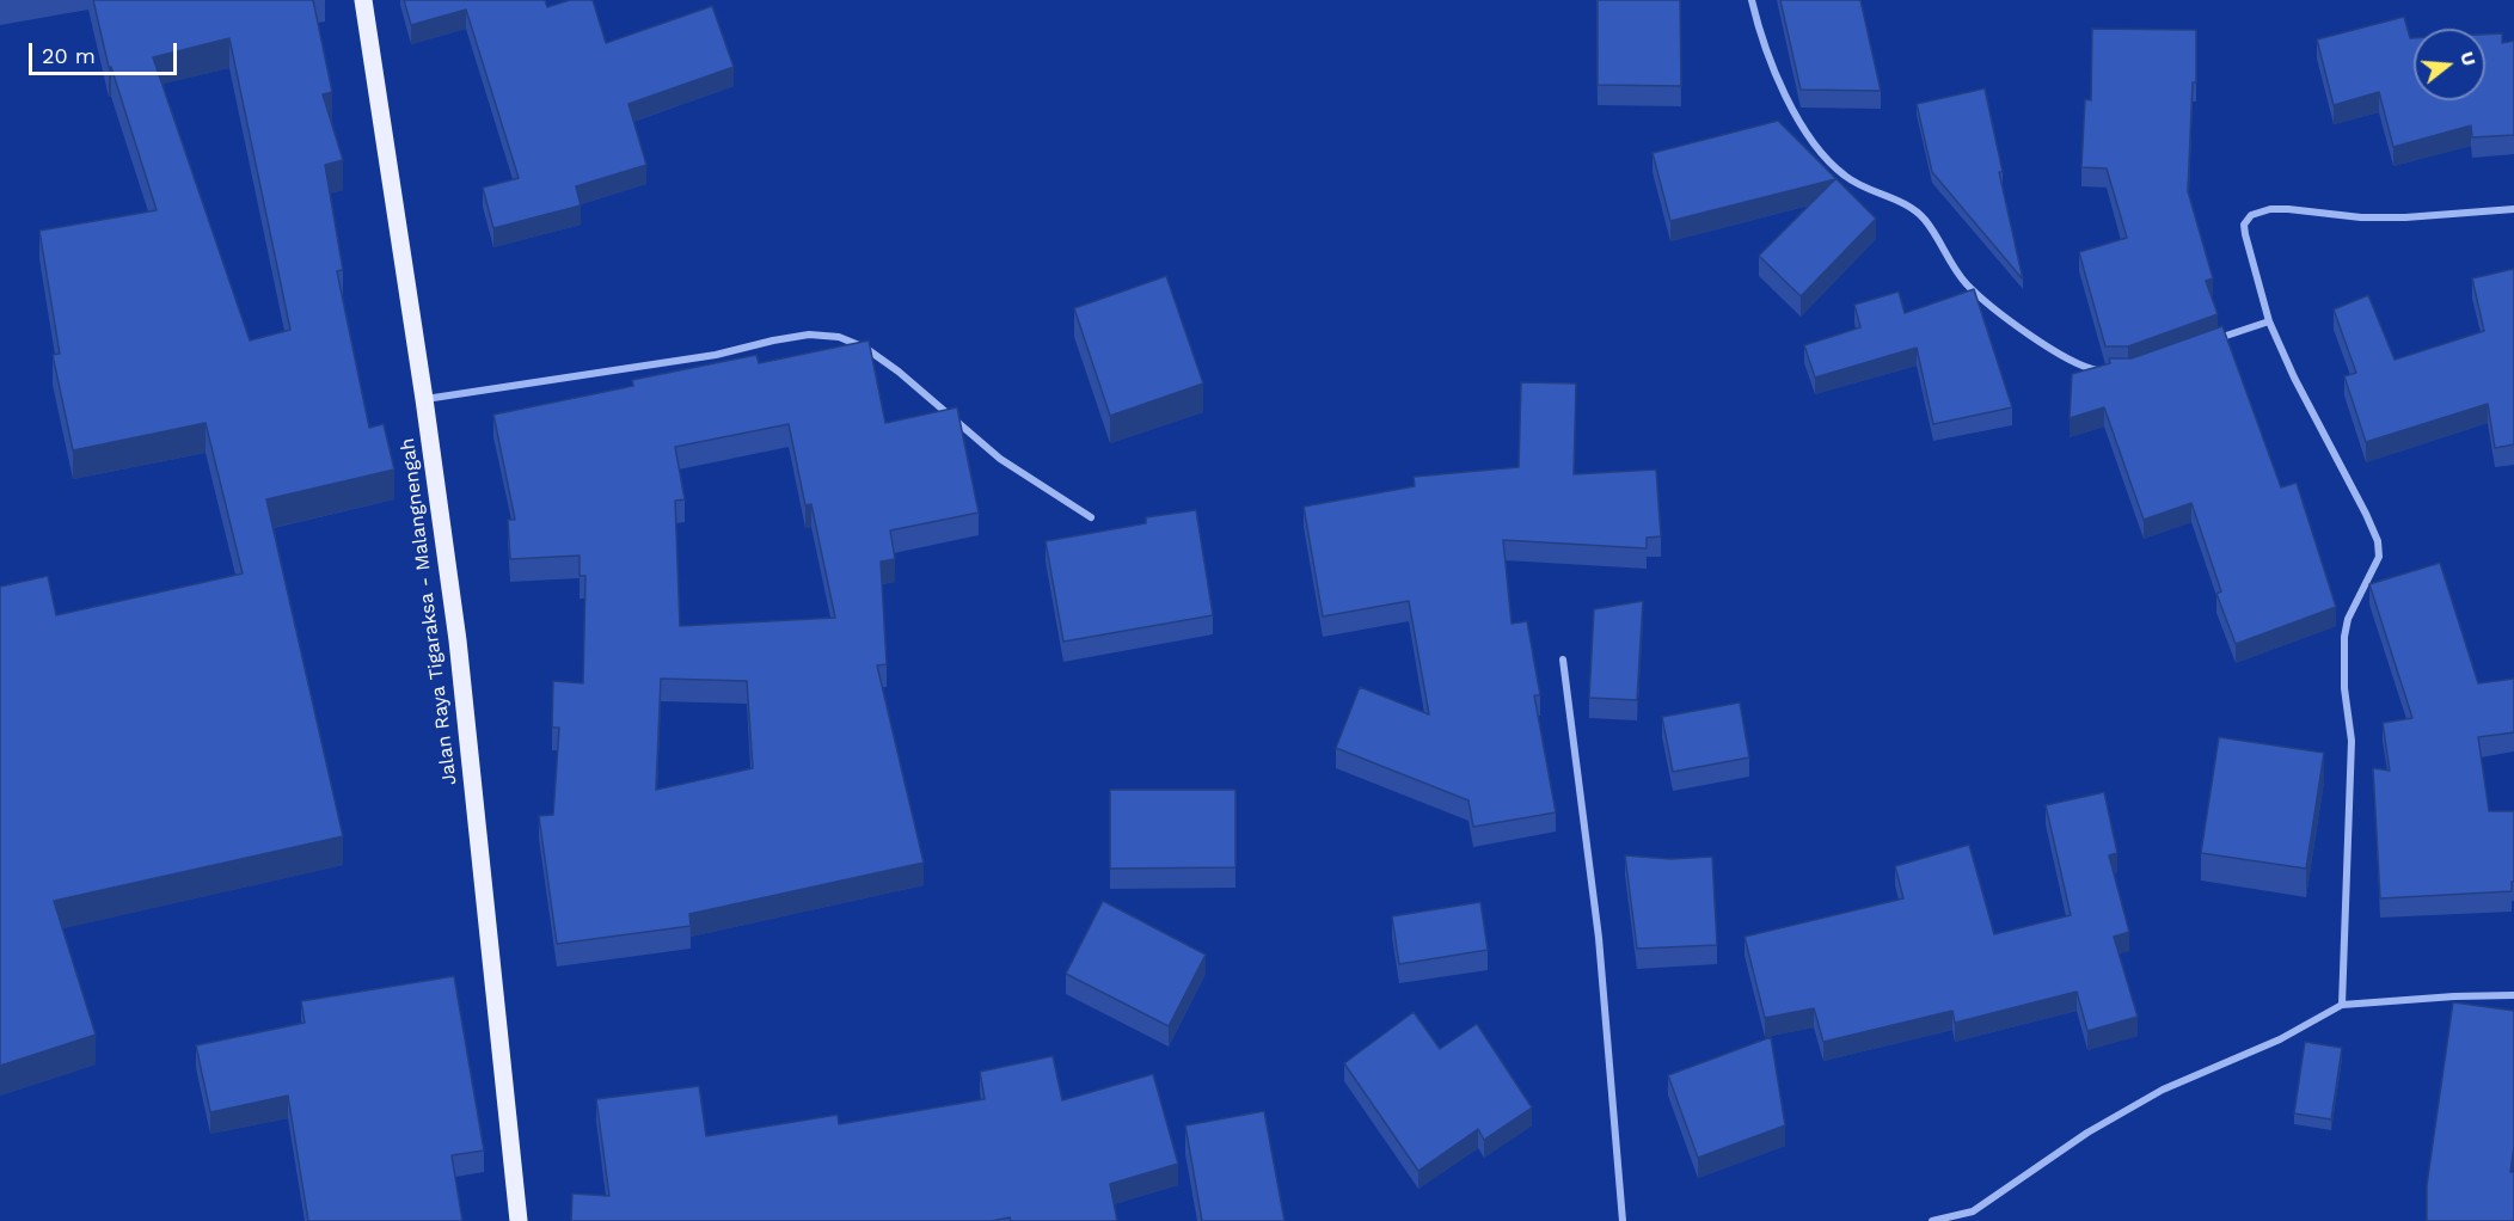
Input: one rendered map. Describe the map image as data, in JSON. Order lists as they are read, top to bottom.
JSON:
{
  "streets": {
    "main road": ["Jalan Raya Tigaraksa - Malangnengah"]
  },
  "scale_bar": "20 m",
  "north": "right"
}
